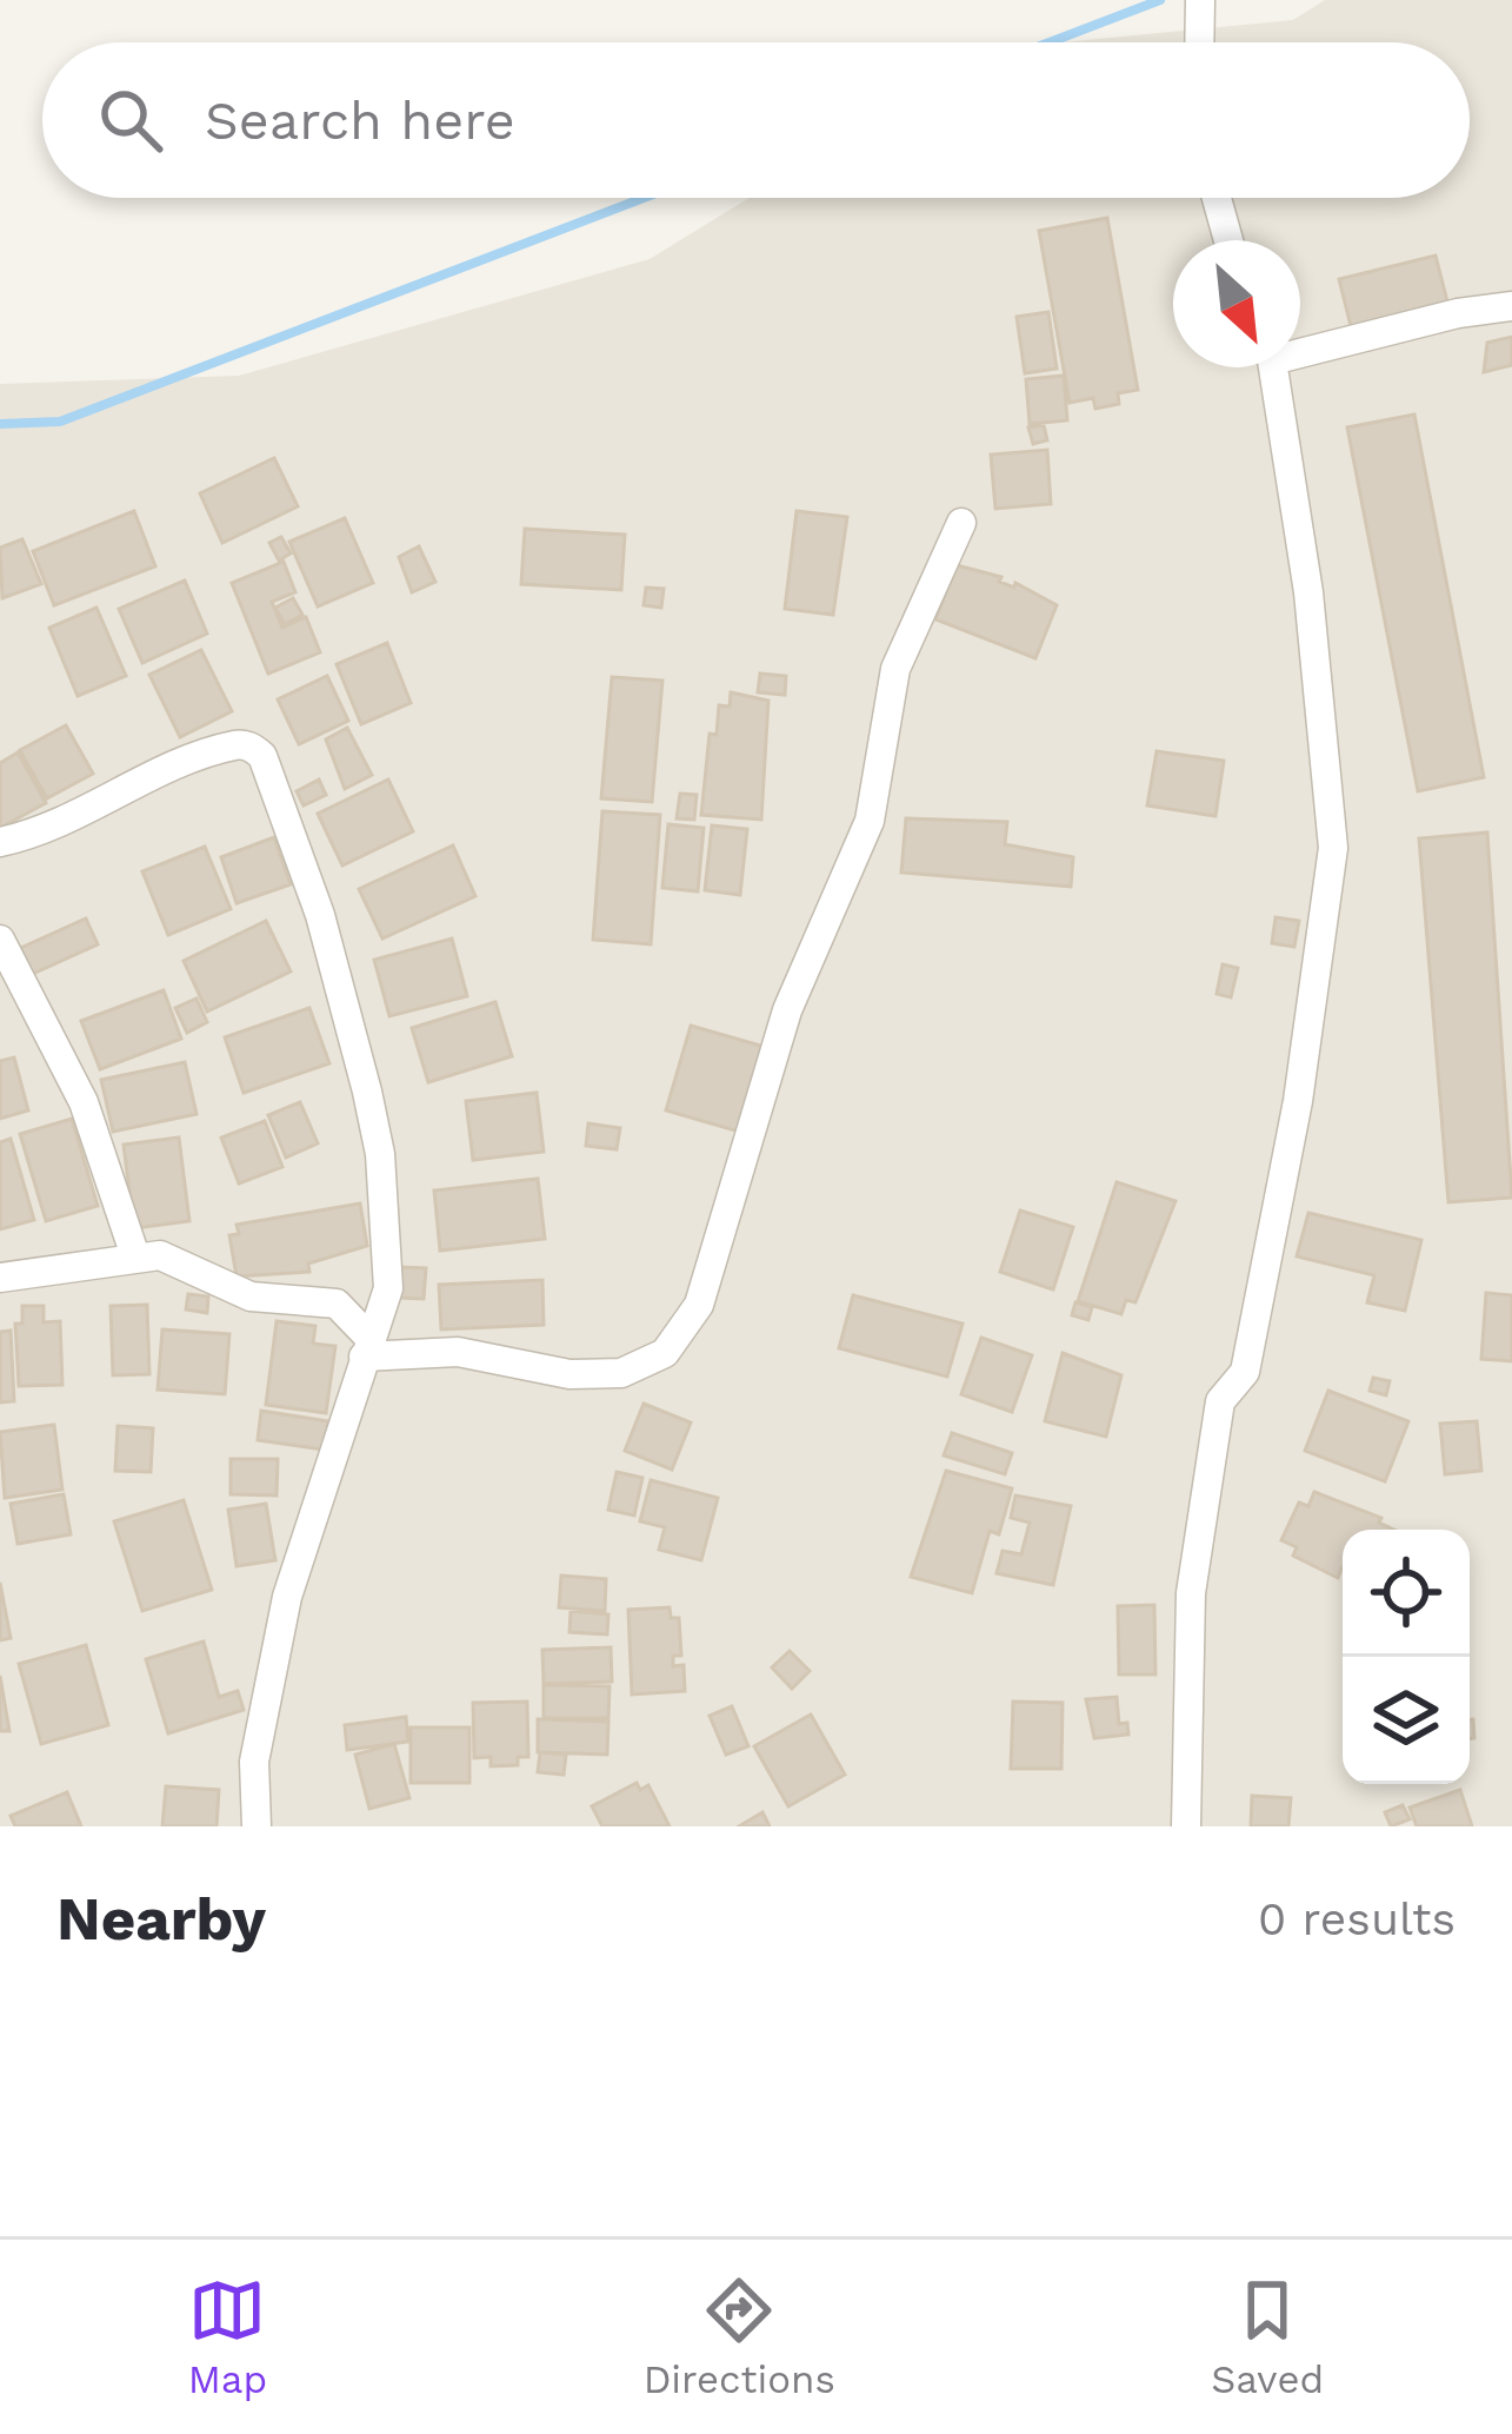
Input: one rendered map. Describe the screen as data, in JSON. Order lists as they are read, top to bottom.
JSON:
{
  "north": "bottom right",
  "page": {
    "search": "Search here",
    "heading": ["Nearby", "0 results"],
    "nav": ["Map", "Directions", "Saved"]
  }
}
